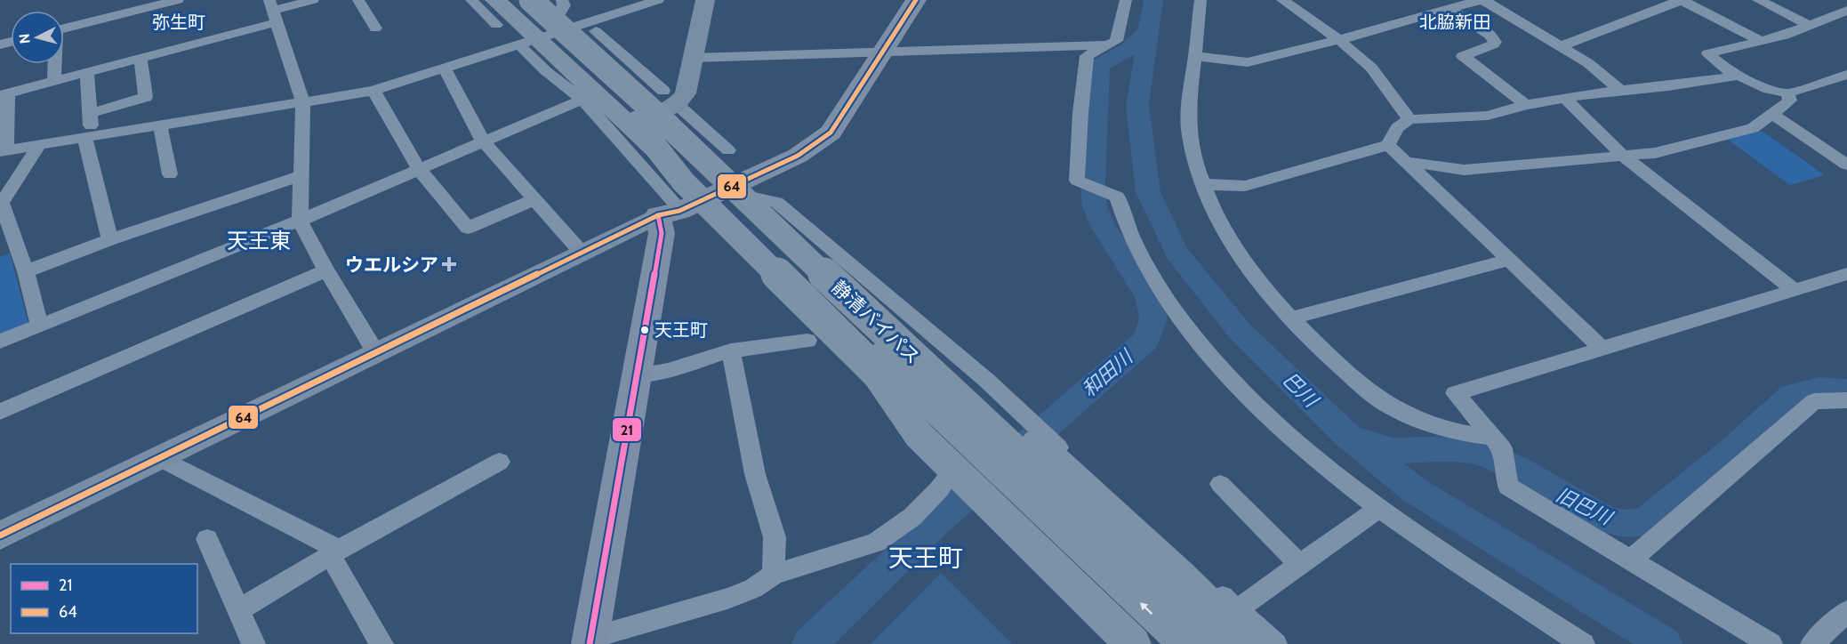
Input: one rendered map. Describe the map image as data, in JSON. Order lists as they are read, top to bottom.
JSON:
{
  "streets": {
    "highway": ["静清バイパス"]
  },
  "districts": [
    "弥生町",
    "北脇新田",
    "天王東",
    "天王町"
  ],
  "water": ["和田川", "巴川", "旧巴川"],
  "places": {
    "health": ["ウエルシア"],
    "other": ["天王町"]
  },
  "lines": ["transit line 64", "transit line 21"],
  "legend": ["21", "64"],
  "north": "left"
}
